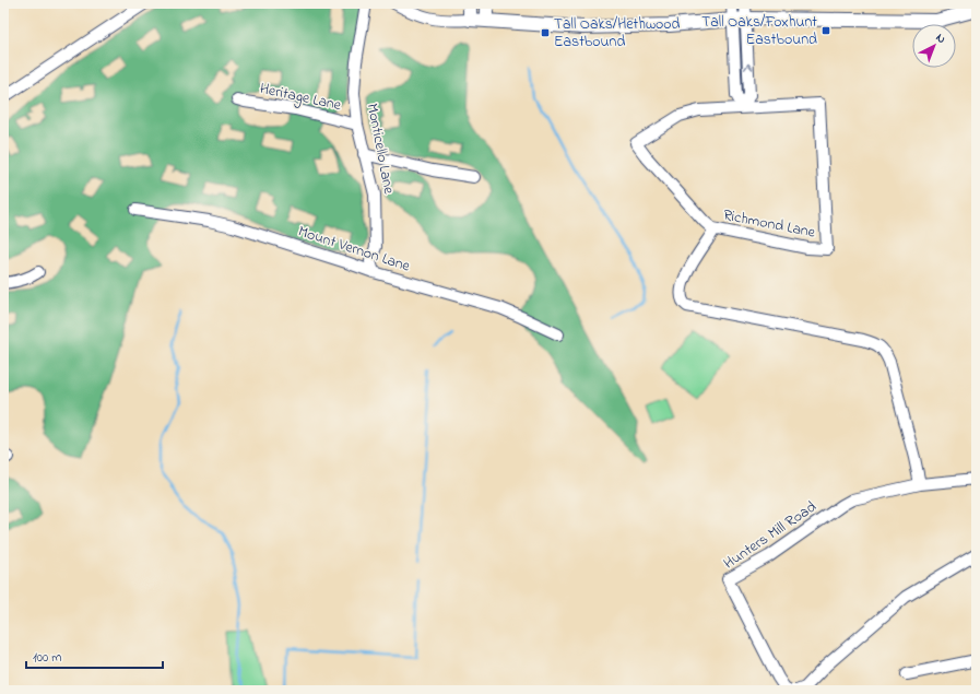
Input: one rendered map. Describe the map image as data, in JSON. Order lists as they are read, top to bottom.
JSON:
{
  "streets": {
    "street": [
      "Heritage Lane",
      "Monticello Lane",
      "Richmond Lane",
      "Mount Vernon Lane",
      "Hunters Mill Road"
    ]
  },
  "crossings": [
    ["Heritage Lane", "Monticello Lane"],
    ["Monticello Lane", "Mount Vernon Lane"]
  ],
  "places": {
    "transit": ["Tall Oaks/Foxhunt Eastbound", "Tall Oaks/Hethwood Eastbound"]
  },
  "scale_bar": "100 m",
  "north": "top right"
}
